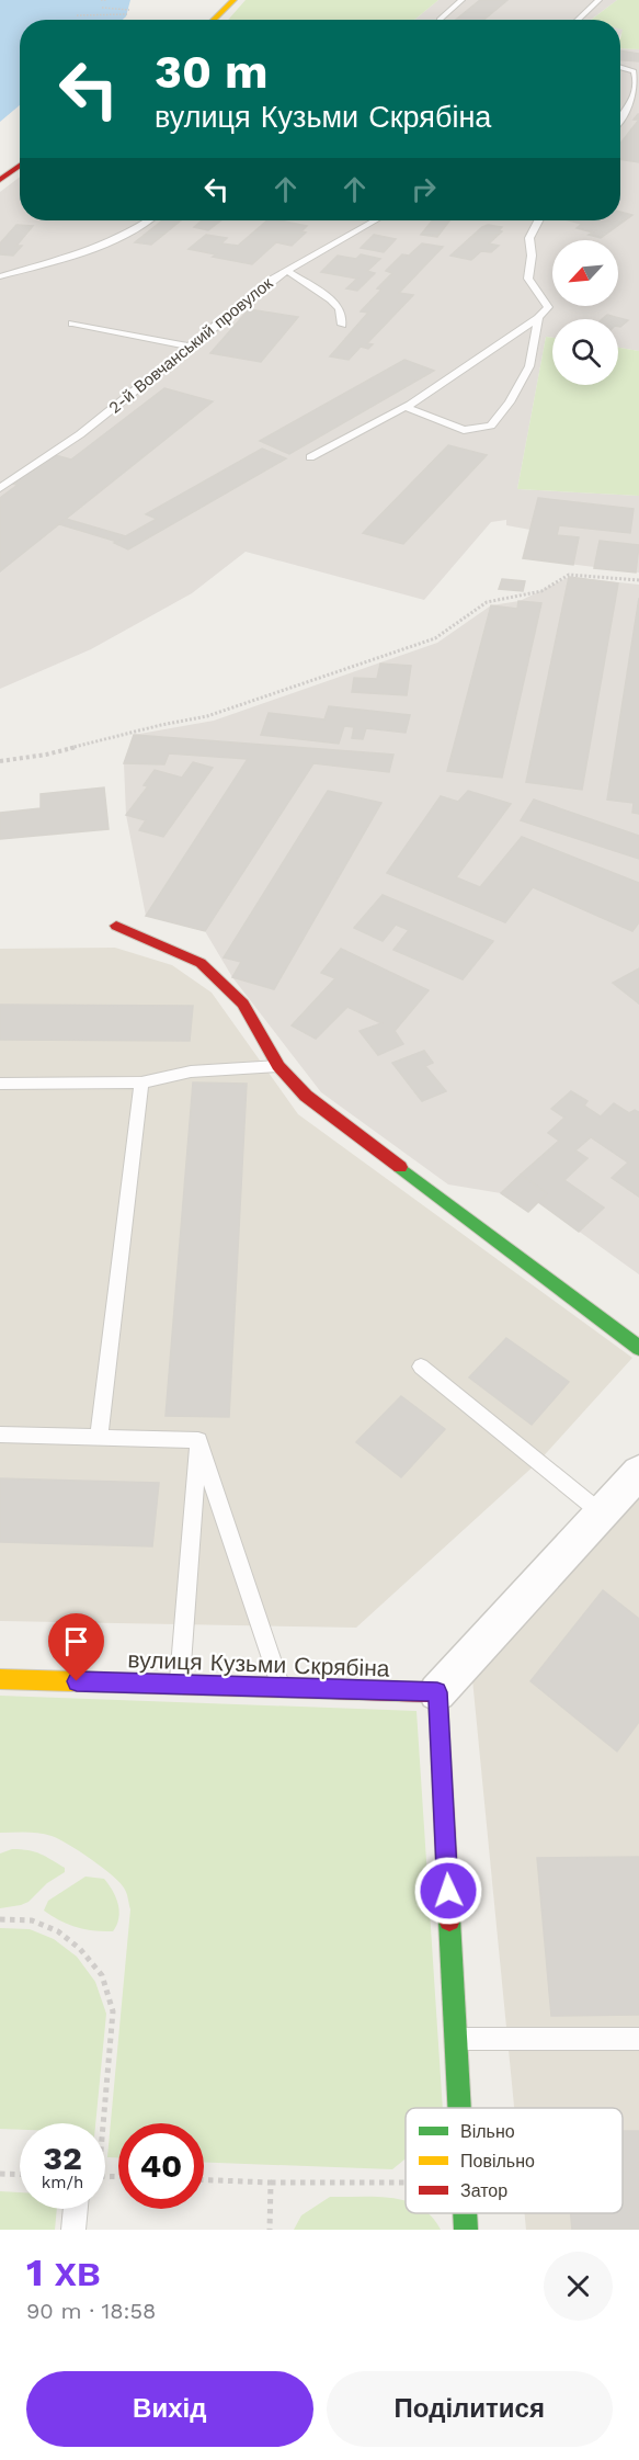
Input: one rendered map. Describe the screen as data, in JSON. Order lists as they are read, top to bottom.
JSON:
{
  "streets": {
    "street": ["вулиця Кузьми Скрябіна"],
    "lane": ["2-й Вовчанський провулок"]
  },
  "legend": ["Вільно", "Повільно", "Затор"],
  "north": "bottom left",
  "page": {
    "turn": ["30 m", "вулиця Кузьми Скрябіна"],
    "speed": "32 km/h",
    "limit": "40",
    "heading": ["1 хв", "90 m · 18:58"],
    "buttons": ["Вихід", "Поділитися"]
  }
}
